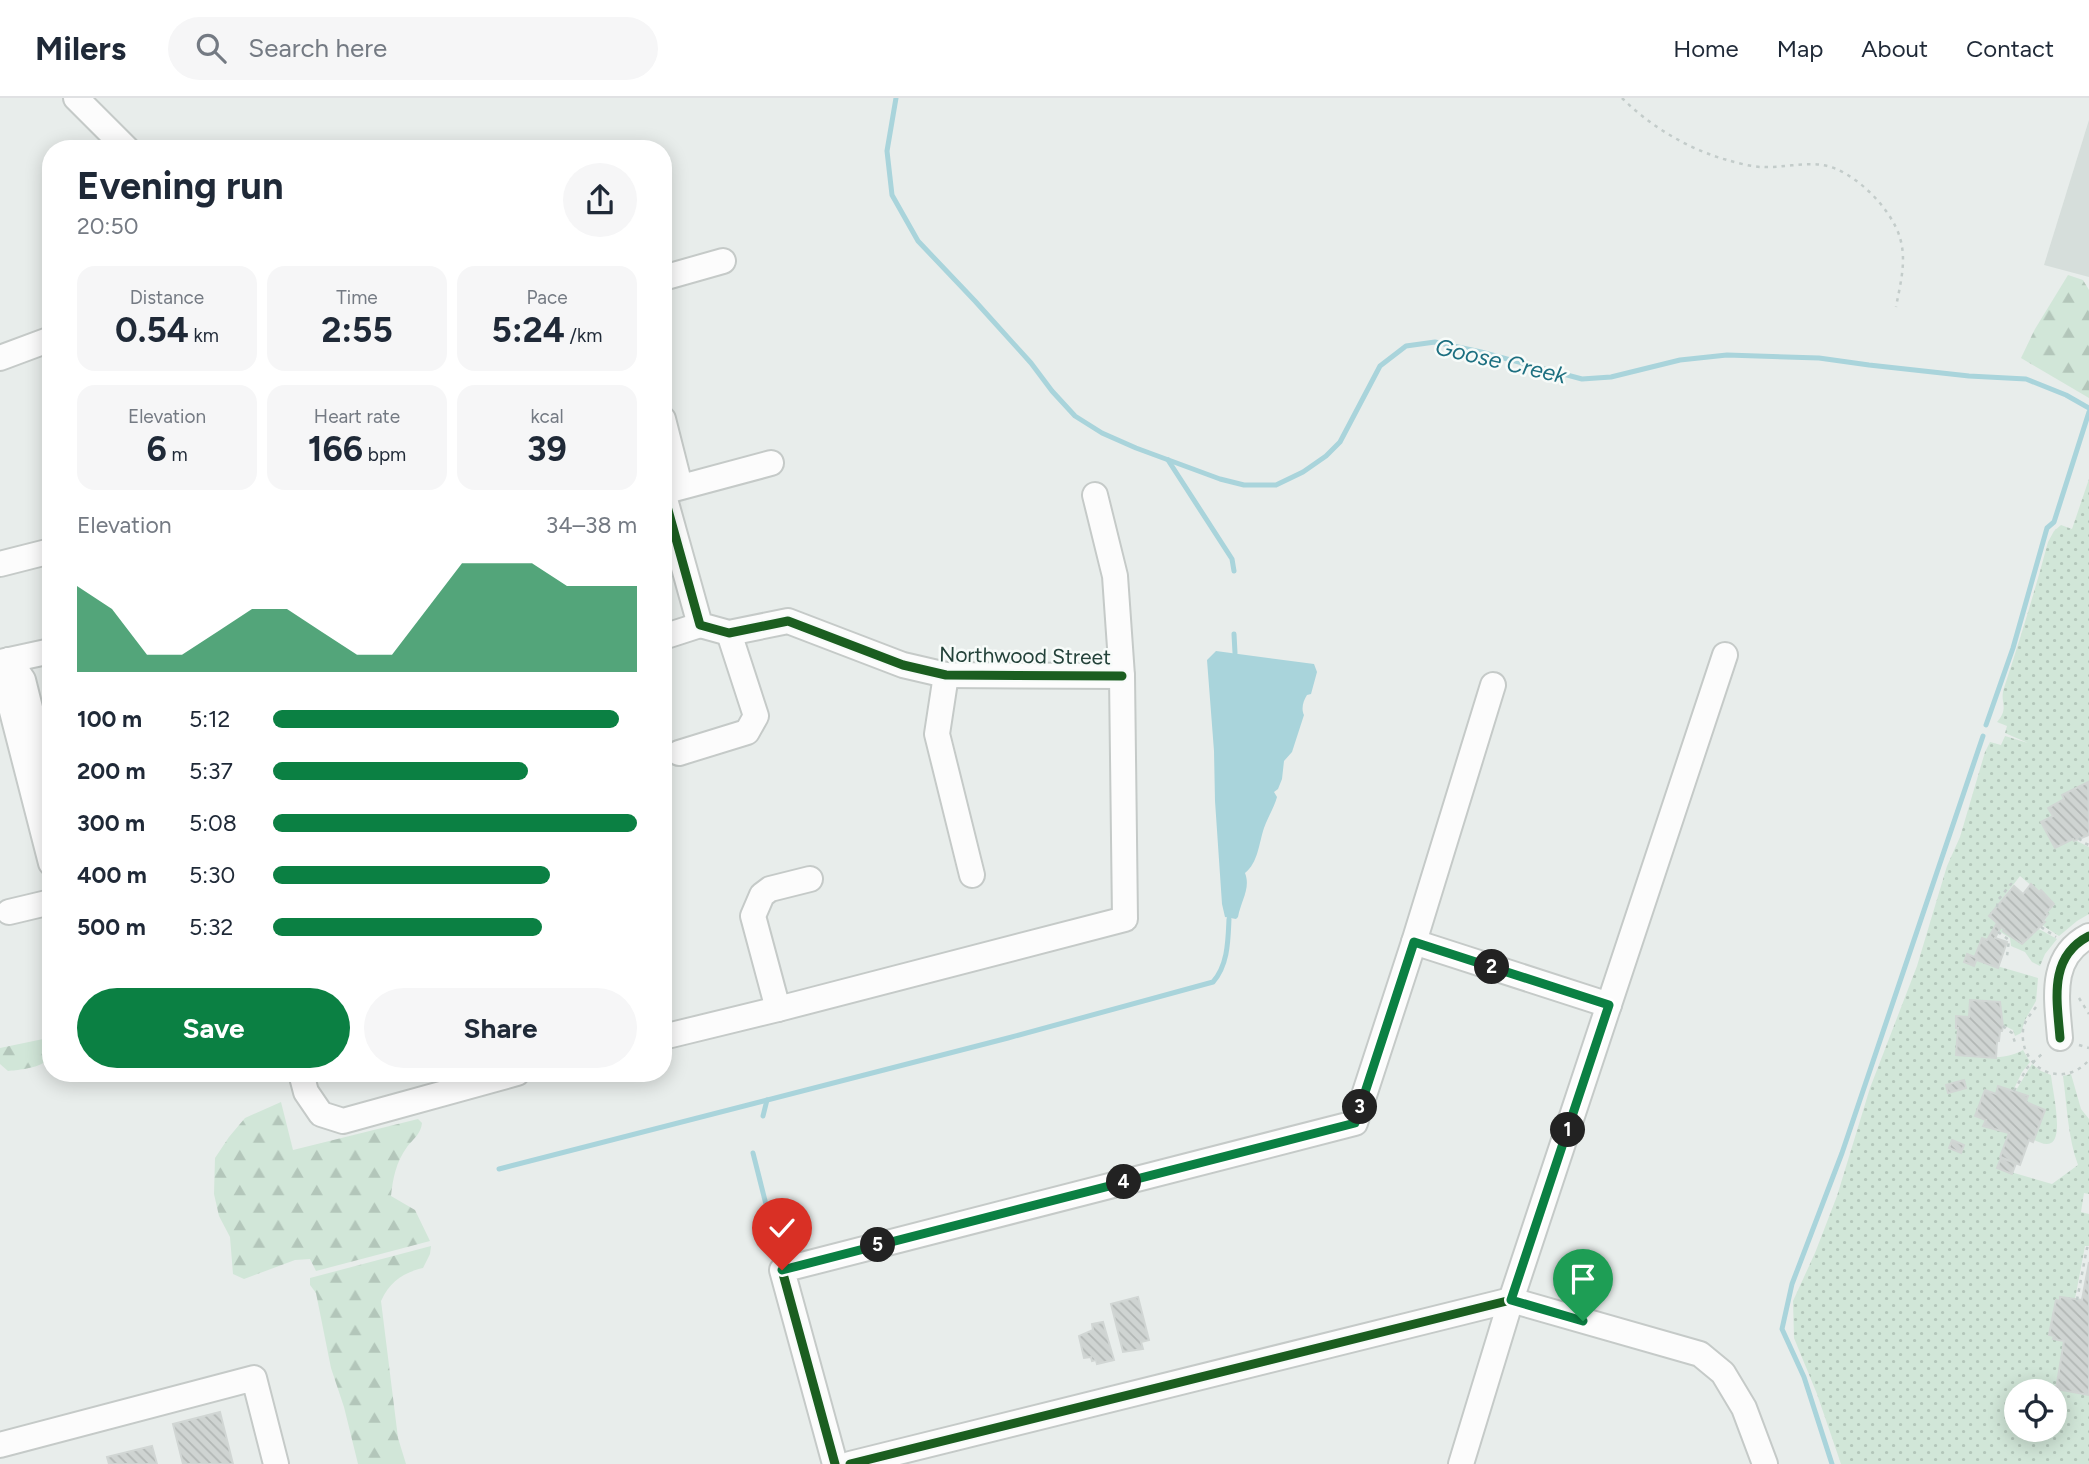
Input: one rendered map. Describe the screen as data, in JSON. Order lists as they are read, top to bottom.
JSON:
{
  "streets": {
    "street": ["Northwood Street"]
  },
  "water": ["Goose Creek"],
  "page": {
    "header": "Milers",
    "search": "Search here",
    "nav": [
      "Home",
      "Map",
      "About",
      "Contact"
    ],
    "heading": ["Evening run", "20:50"],
    "stats": [
      ["Distance", "0.54 km"],
      ["Time", "2:55"],
      ["Pace", "5:24 /km"],
      ["Elevation", "6 m"],
      ["Heart rate", "166 bpm"],
      ["kcal", "39"]
    ],
    "chart": ["Elevation", "34–38 m"],
    "list": [
      {
        "name": "100 m",
        "note": "5:12"
      },
      {
        "name": "200 m",
        "note": "5:37"
      },
      {
        "name": "300 m",
        "note": "5:08"
      },
      {
        "name": "400 m",
        "note": "5:30"
      },
      {
        "name": "500 m",
        "note": "5:32"
      }
    ],
    "pins": [
      "2",
      "3",
      "1",
      "4",
      "5"
    ],
    "buttons": ["Save", "Share"]
  }
}
